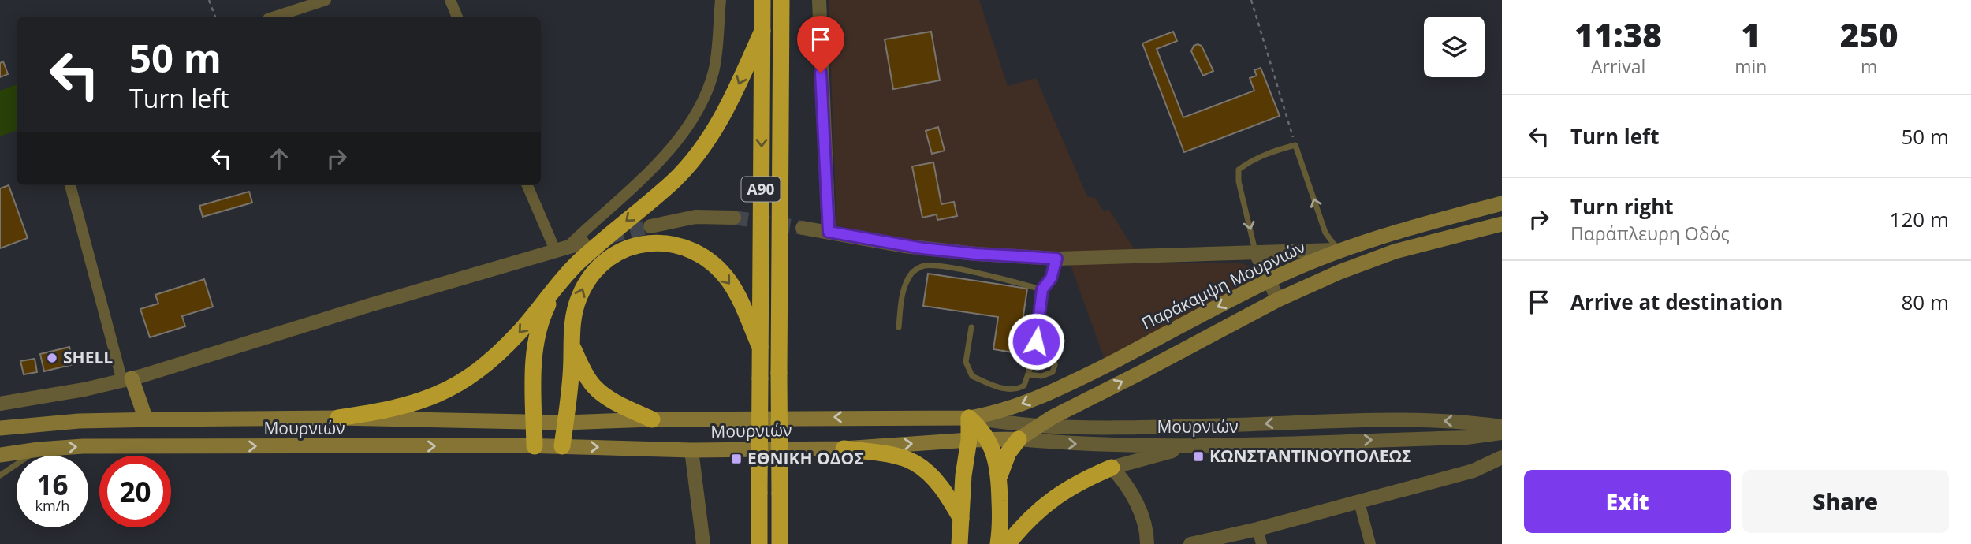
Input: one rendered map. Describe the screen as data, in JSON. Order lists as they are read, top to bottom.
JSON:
{
  "streets": {
    "highway": ["Α90"],
    "main road": ["Παράκαμψη Μουρνιών", "Μουρνιών"]
  },
  "crossings": [
    ["Παράκαμψη Μουρνιών", "Μουρνιών"]
  ],
  "places": {
    "other": ["SHELL"],
    "transit": ["ΚΩΝΣΤΑΝΤΙΝΟΥΠΟΛΕΩΣ", "ΕΘΝΙΚΗ ΟΔΟΣ"]
  },
  "page": {
    "eta": [
      "11:38",
      "Arrival",
      "1",
      "min",
      "250",
      "m"
    ],
    "turn": ["50 m", "Turn left"],
    "list": [
      {
        "name": "Turn left",
        "value": "50 m"
      },
      {
        "name": "Turn right",
        "note": "Παράπλευρη Οδός",
        "value": "120 m"
      },
      {
        "name": "Arrive at destination",
        "value": "80 m"
      }
    ],
    "speed": "16 km/h",
    "limit": "20",
    "buttons": ["Exit", "Share"]
  }
}
